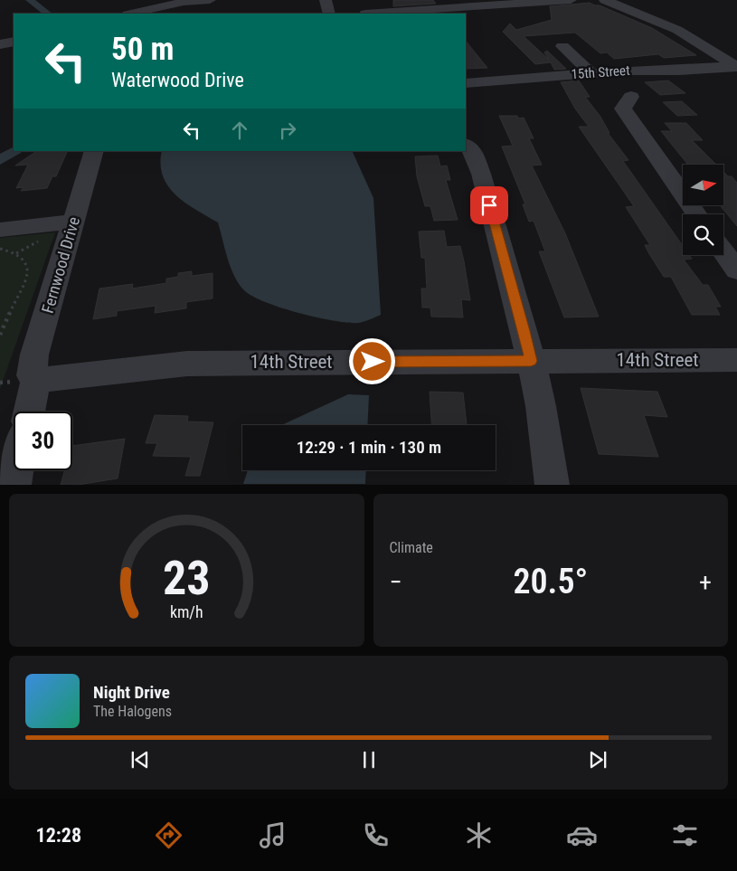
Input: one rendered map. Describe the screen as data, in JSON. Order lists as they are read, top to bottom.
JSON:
{
  "streets": {
    "street": ["15th Street", "Fernwood Drive", "14th Street"]
  },
  "crossings": [
    ["Fernwood Drive", "14th Street"]
  ],
  "north": "right",
  "page": {
    "turn": ["50 m", "Waterwood Drive"],
    "limit": "30",
    "trip": "12:29 · 1 min · 130 m",
    "tile": "Climate",
    "heat": ["−", "20.5°", "+"],
    "song": ["Night Drive", "The Halogens"],
    "tabs": "12:28",
    "gauge": ["23", "km/h"]
  }
}
